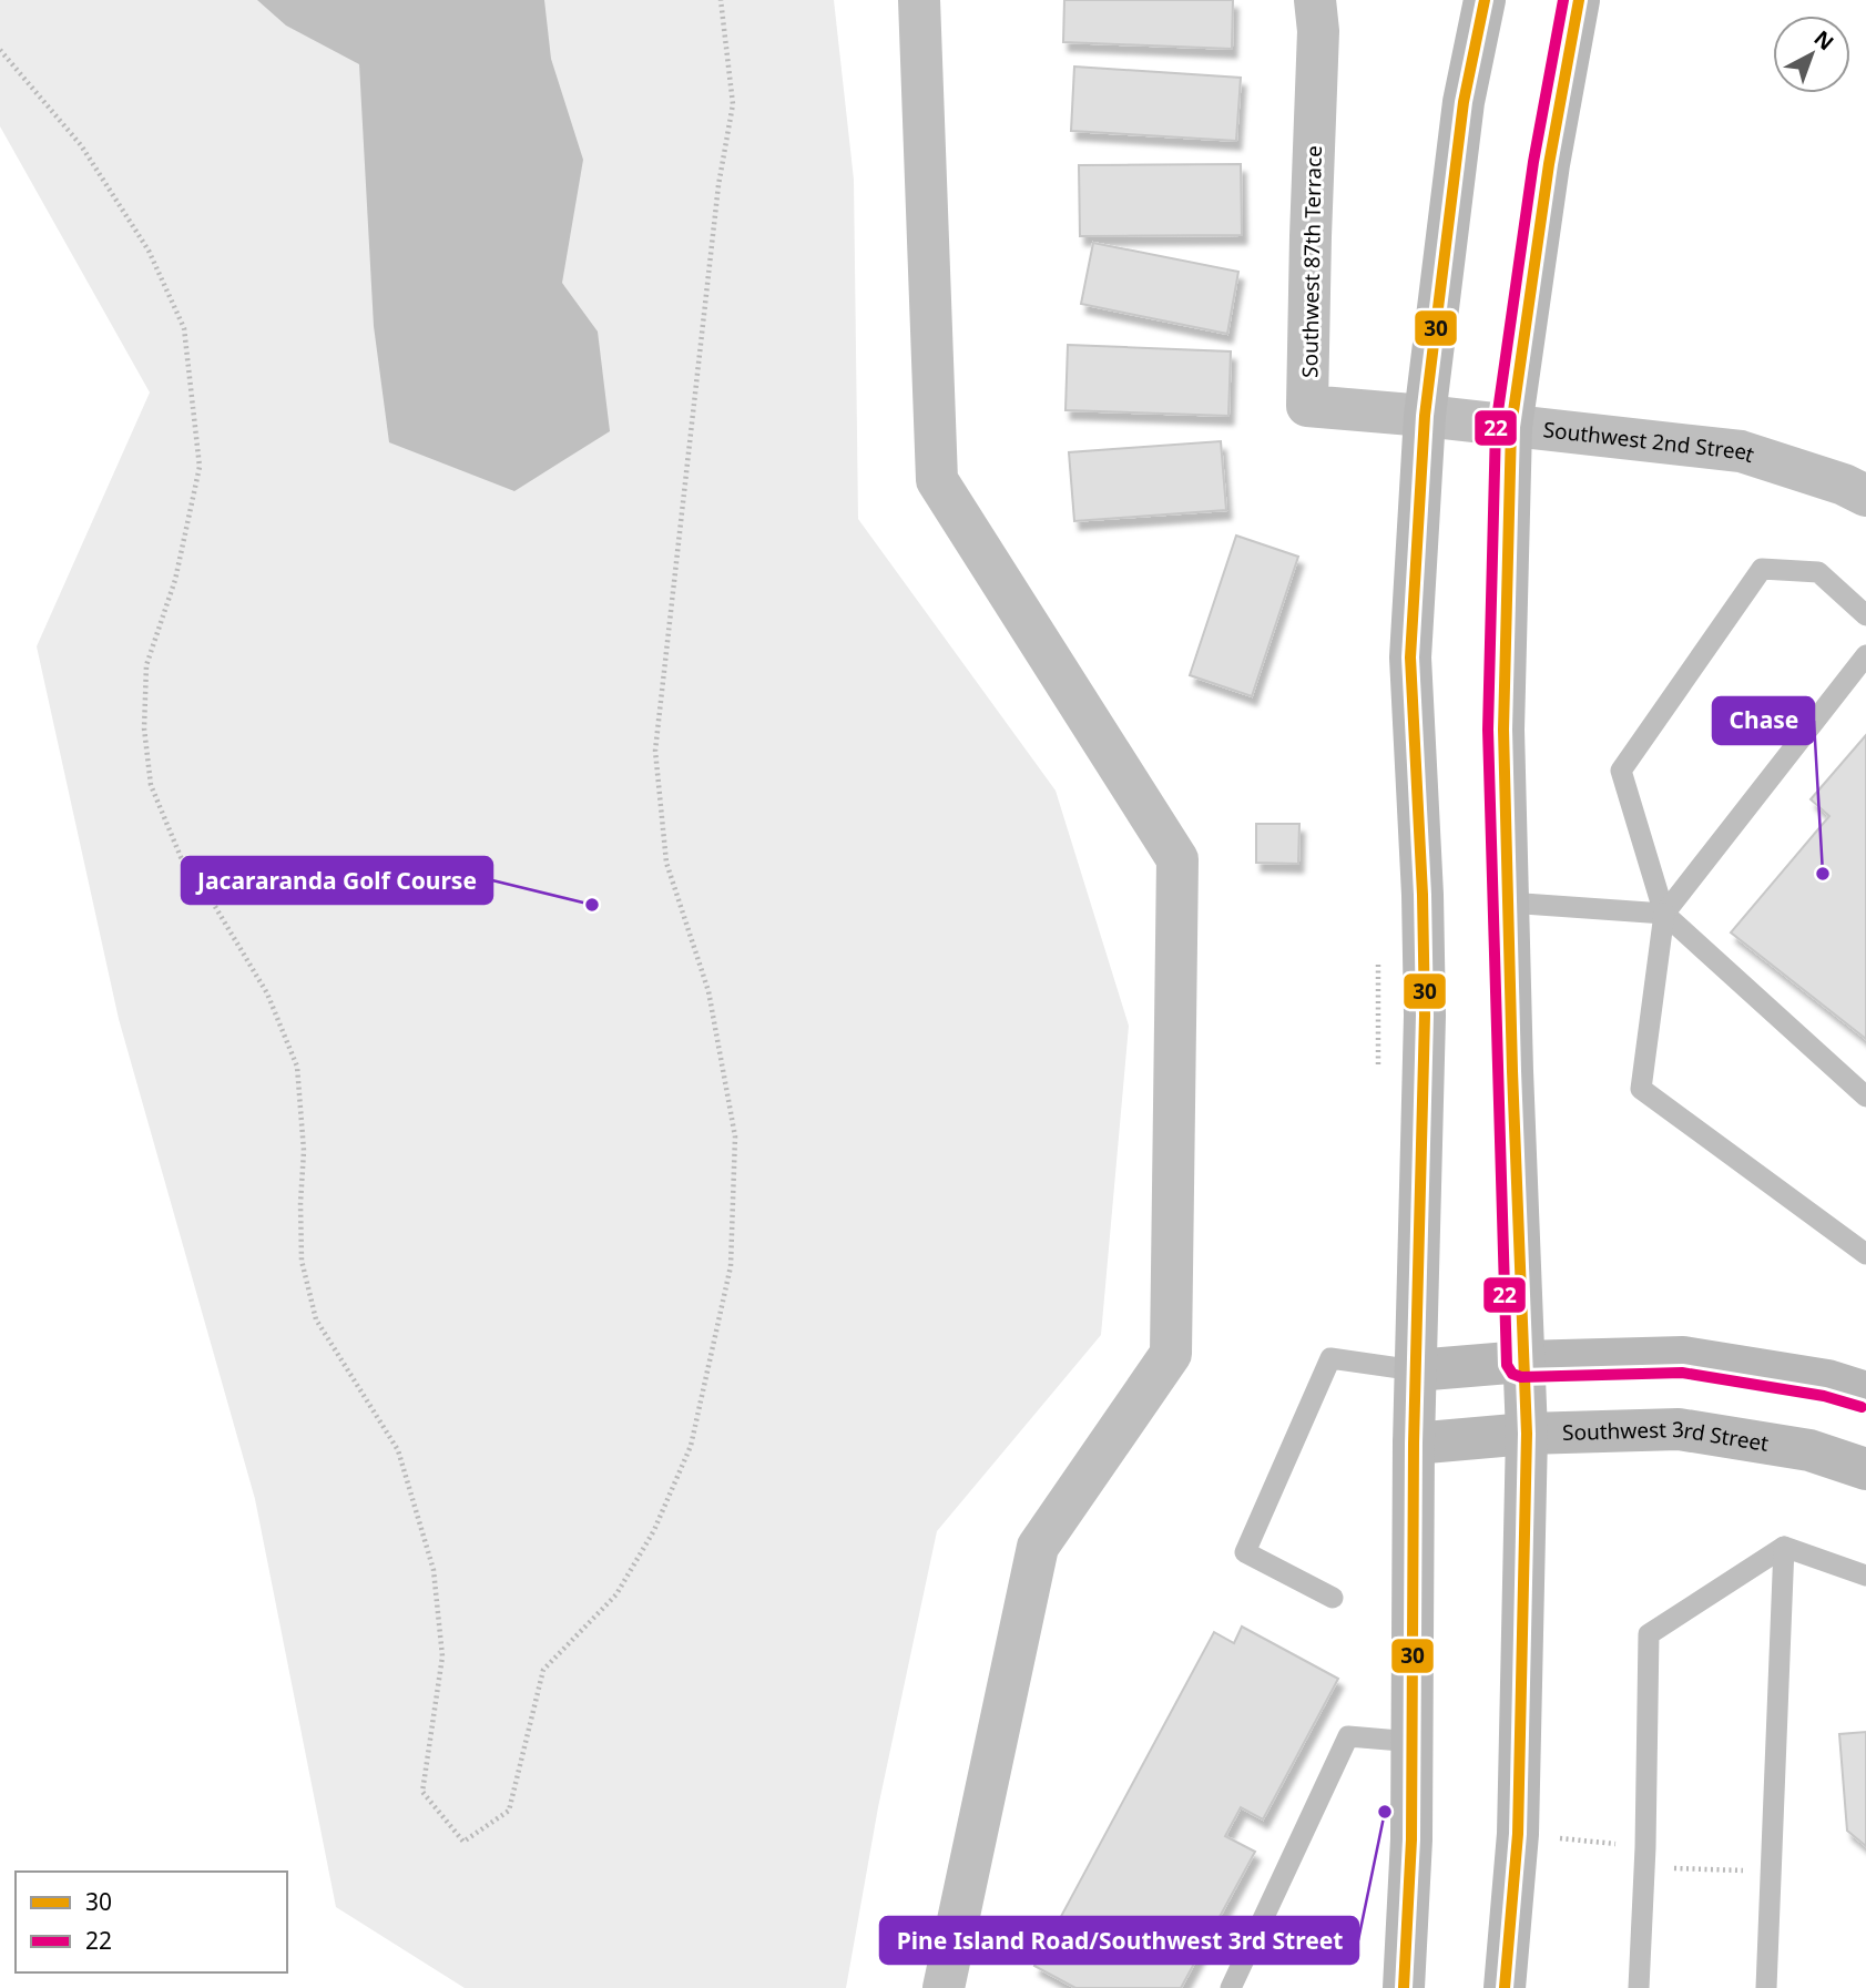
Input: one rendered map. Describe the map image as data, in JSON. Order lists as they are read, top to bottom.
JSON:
{
  "streets": {
    "main road": ["Southwest 3rd Street"],
    "street": ["Southwest 87th Terrace", "Southwest 2nd Street"]
  },
  "crossings": [
    ["Southwest 87th Terrace", "Southwest 2nd Street"]
  ],
  "places": ["Chase", "Jacararanda Golf Course", "Pine Island Road/Southwest 3rd Street"],
  "lines": ["transit line 30", "transit line 22"],
  "legend": ["30", "22"],
  "north": "top right"
}
